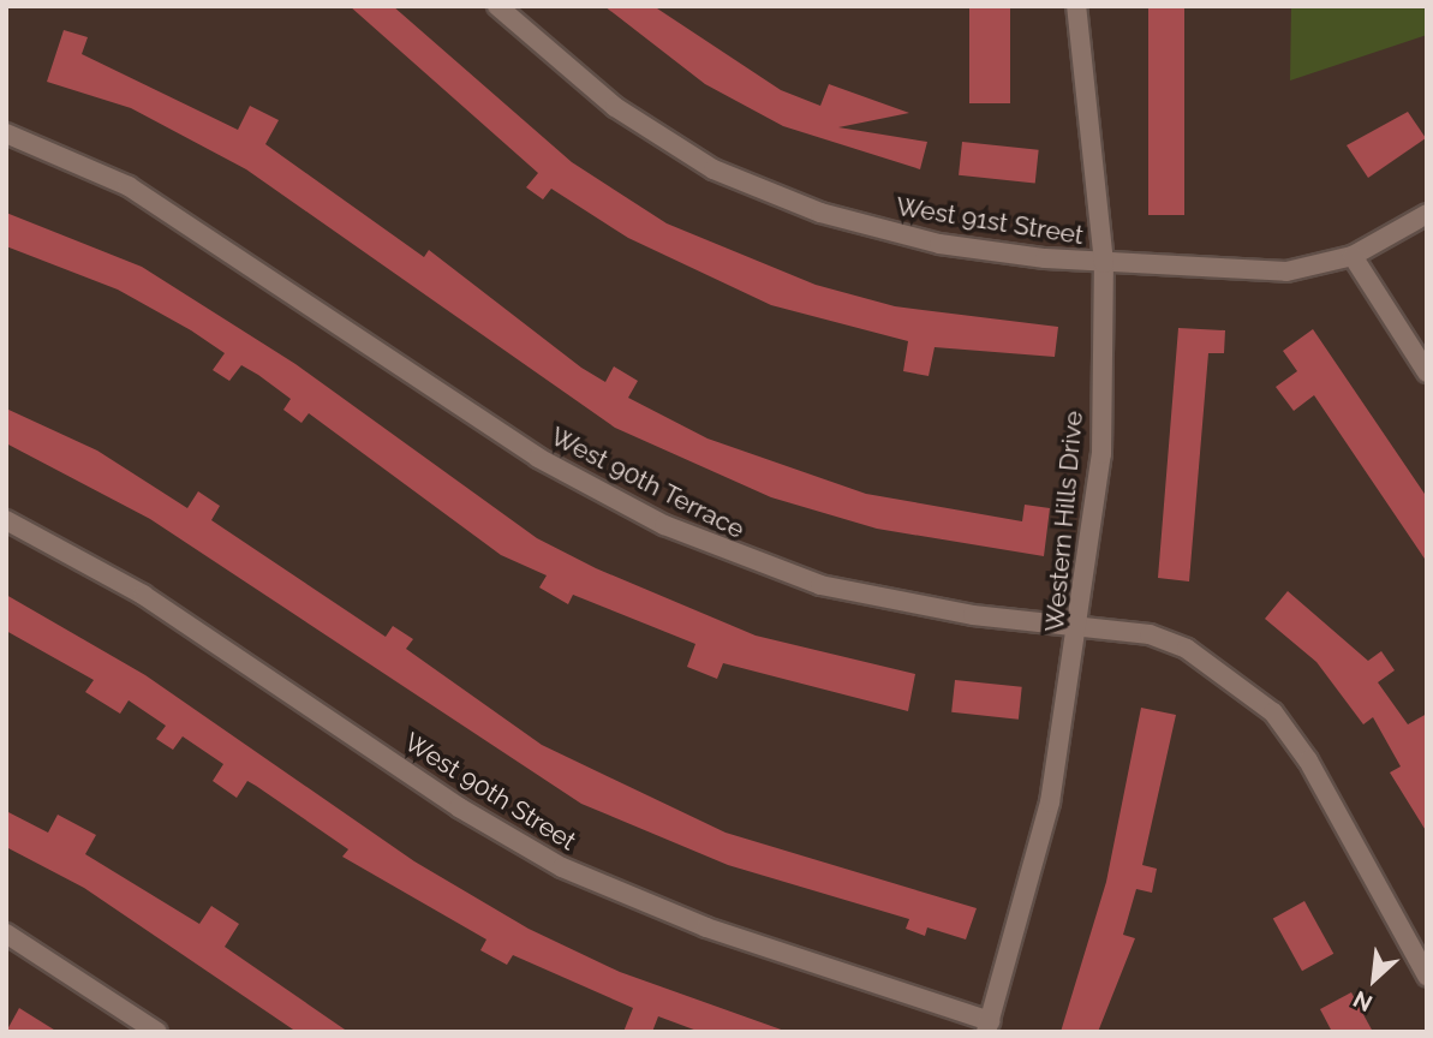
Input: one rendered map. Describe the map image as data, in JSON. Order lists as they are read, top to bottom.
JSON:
{
  "streets": {
    "street": [
      "West 91st Street",
      "West 90th Terrace",
      "Western Hills Drive",
      "West 90th Street"
    ]
  },
  "crossings": [
    ["West 91st Street", "Western Hills Drive"],
    ["West 90th Terrace", "Western Hills Drive"],
    ["Western Hills Drive", "West 90th Street"]
  ],
  "north": "bottom left"
}
